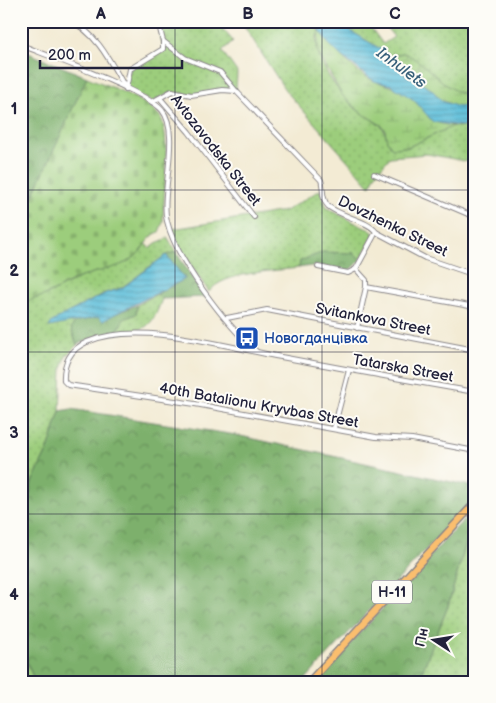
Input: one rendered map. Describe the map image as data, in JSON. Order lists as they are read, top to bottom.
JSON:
{
  "streets": {
    "main road": ["Н-11"],
    "street": [
      "Avtozavodska Street",
      "Dovzhenka Street",
      "Svitankova Street",
      "Tatarska Street",
      "40th Batalionu Kryvbas Street"
    ]
  },
  "crossings": [
    ["Tatarska Street", "40th Batalionu Kryvbas Street"]
  ],
  "water": ["Inhulets"],
  "places": {
    "bus stop": ["Новогданцівка"]
  },
  "scale_bar": "200 m",
  "north": "left",
  "grid": {
    "columns": ["A", "B", "C"],
    "rows": [
      "1",
      "2",
      "3",
      "4"
    ]
  }
}
